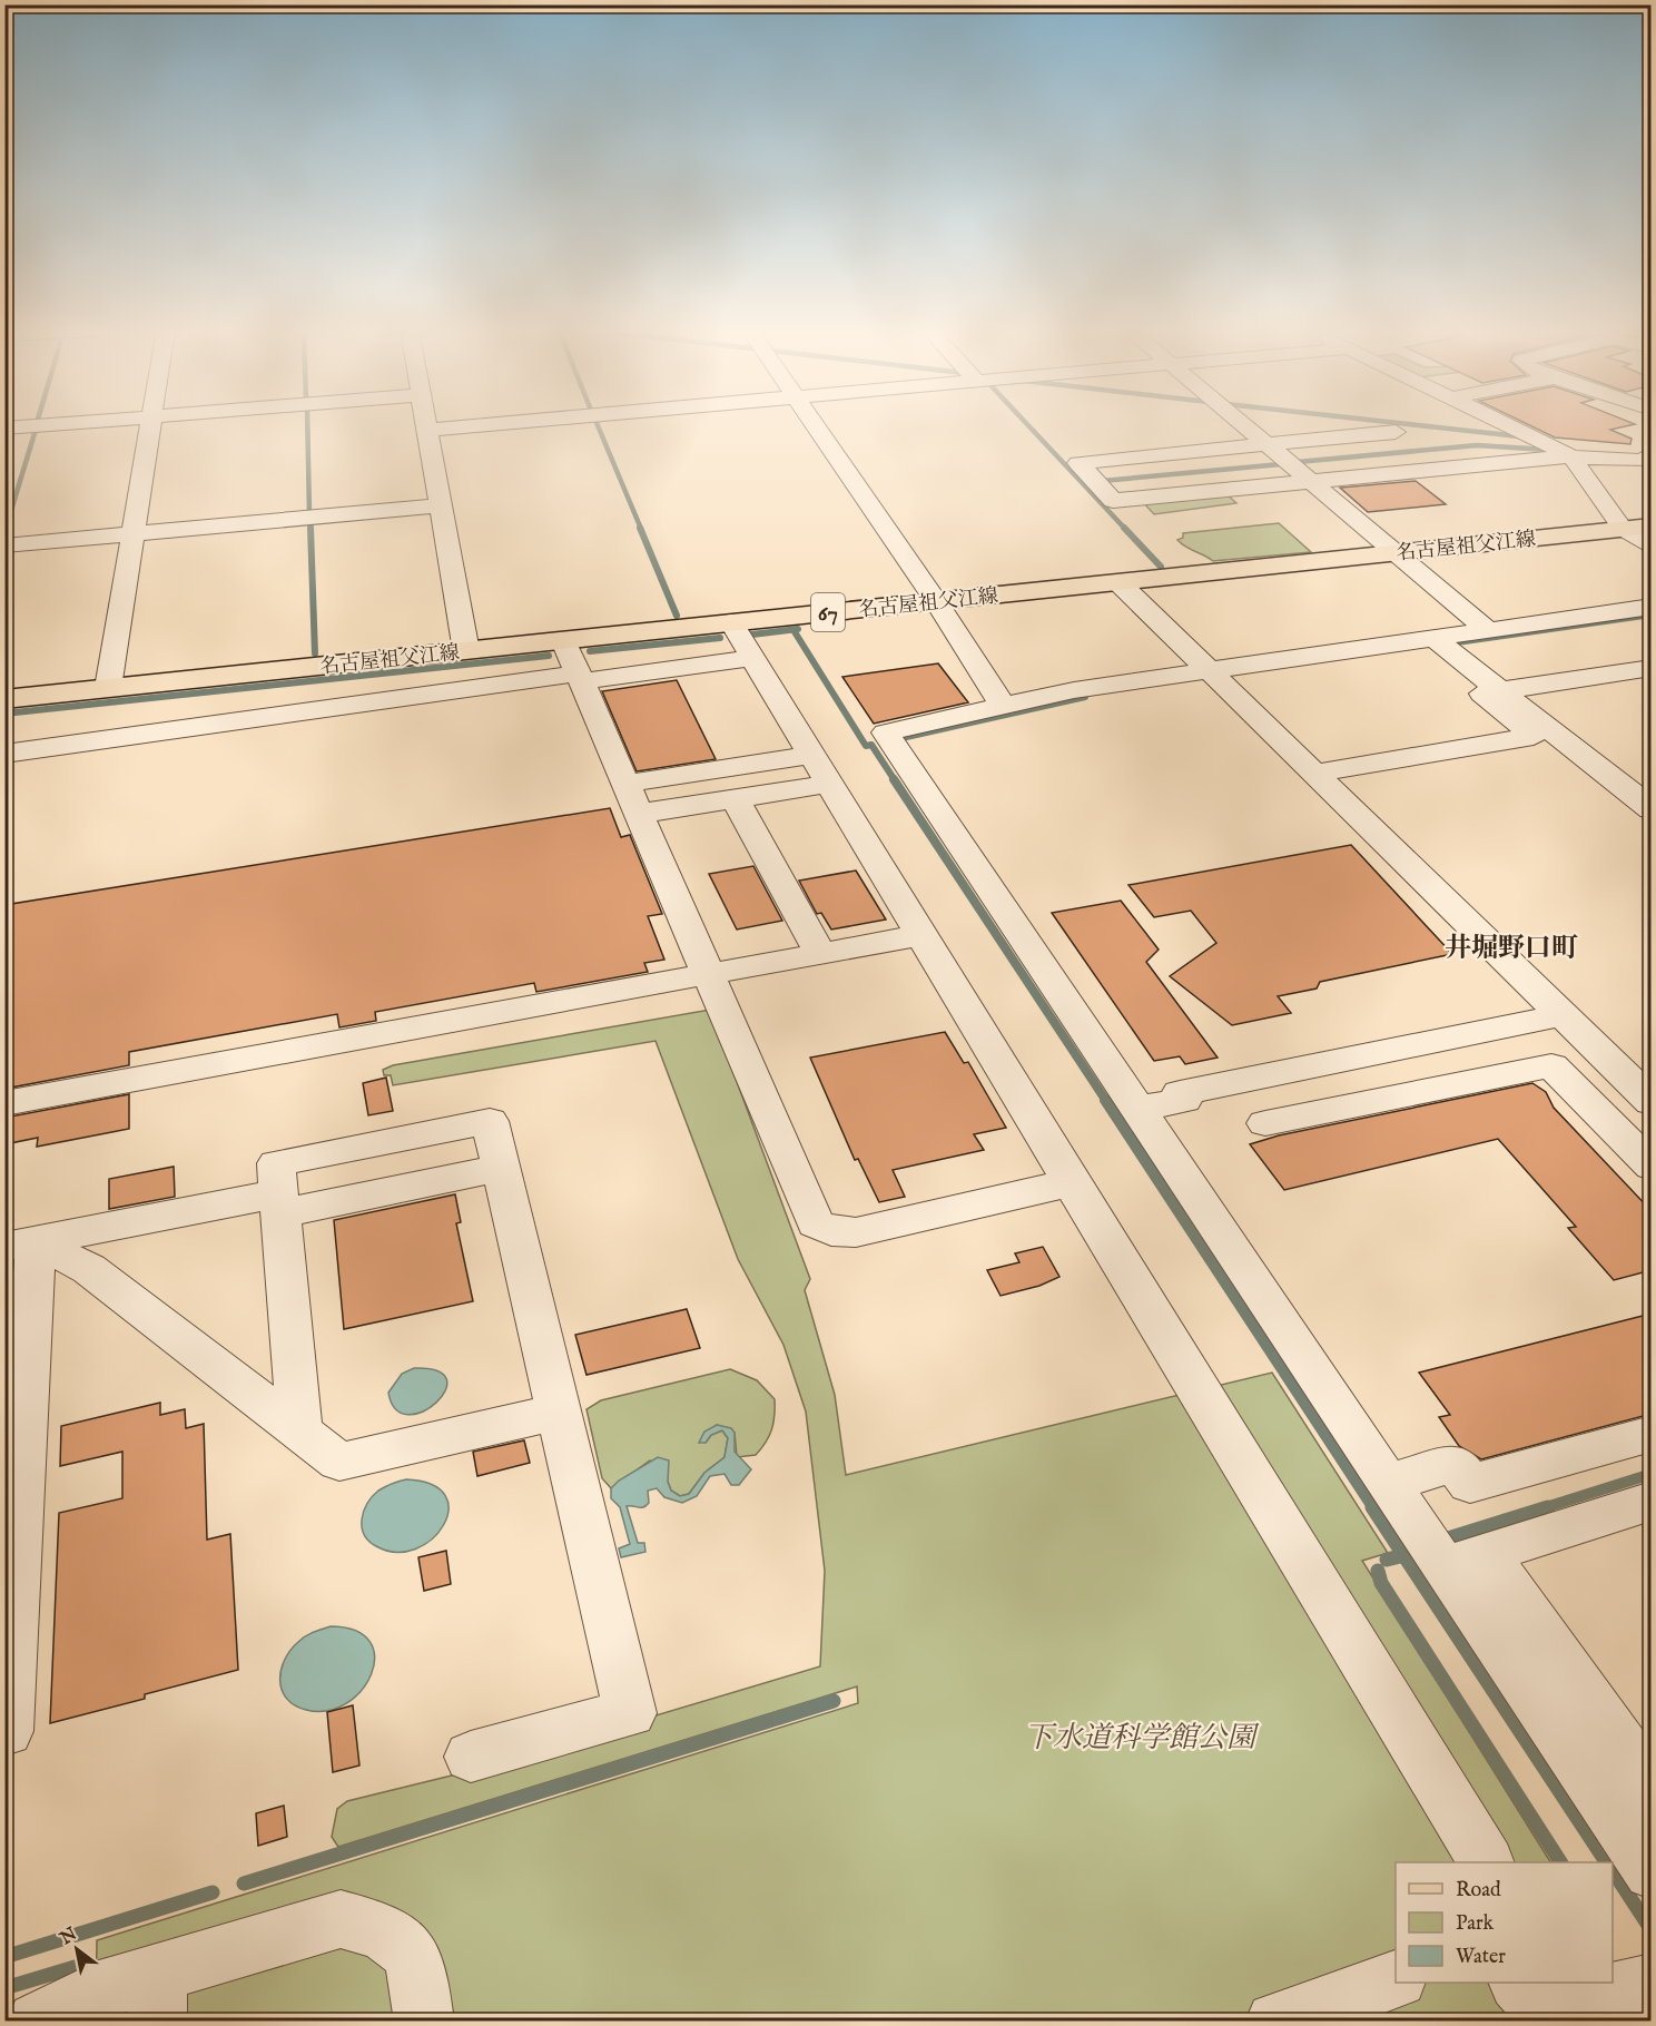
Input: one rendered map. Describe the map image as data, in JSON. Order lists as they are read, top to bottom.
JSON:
{
  "streets": {
    "main road": ["名古屋祖父江線", "67"]
  },
  "districts": ["井堀野口町"],
  "parks": ["下水道科学館公園"],
  "legend": ["Road", "Park", "Water"],
  "north": "top left"
}
